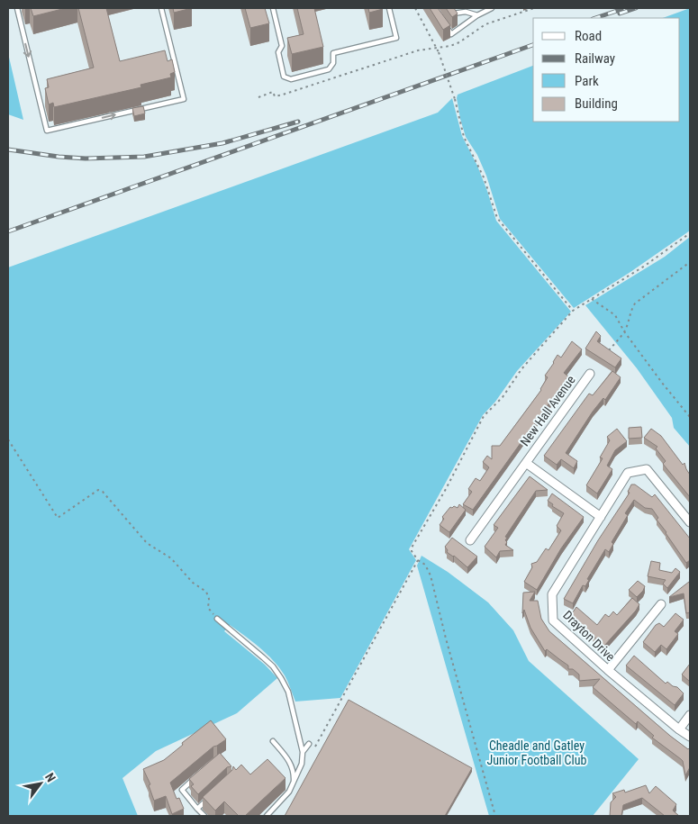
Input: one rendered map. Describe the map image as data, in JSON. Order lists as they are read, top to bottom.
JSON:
{
  "streets": {
    "street": ["New Hall Avenue", "Drayton Drive"]
  },
  "crossings": [
    ["New Hall Avenue", "Drayton Drive"]
  ],
  "parks": ["Cheadle and Gatley Junior Football Club"],
  "legend": [
    "Road",
    "Railway",
    "Park",
    "Building"
  ],
  "north": "top right"
}
